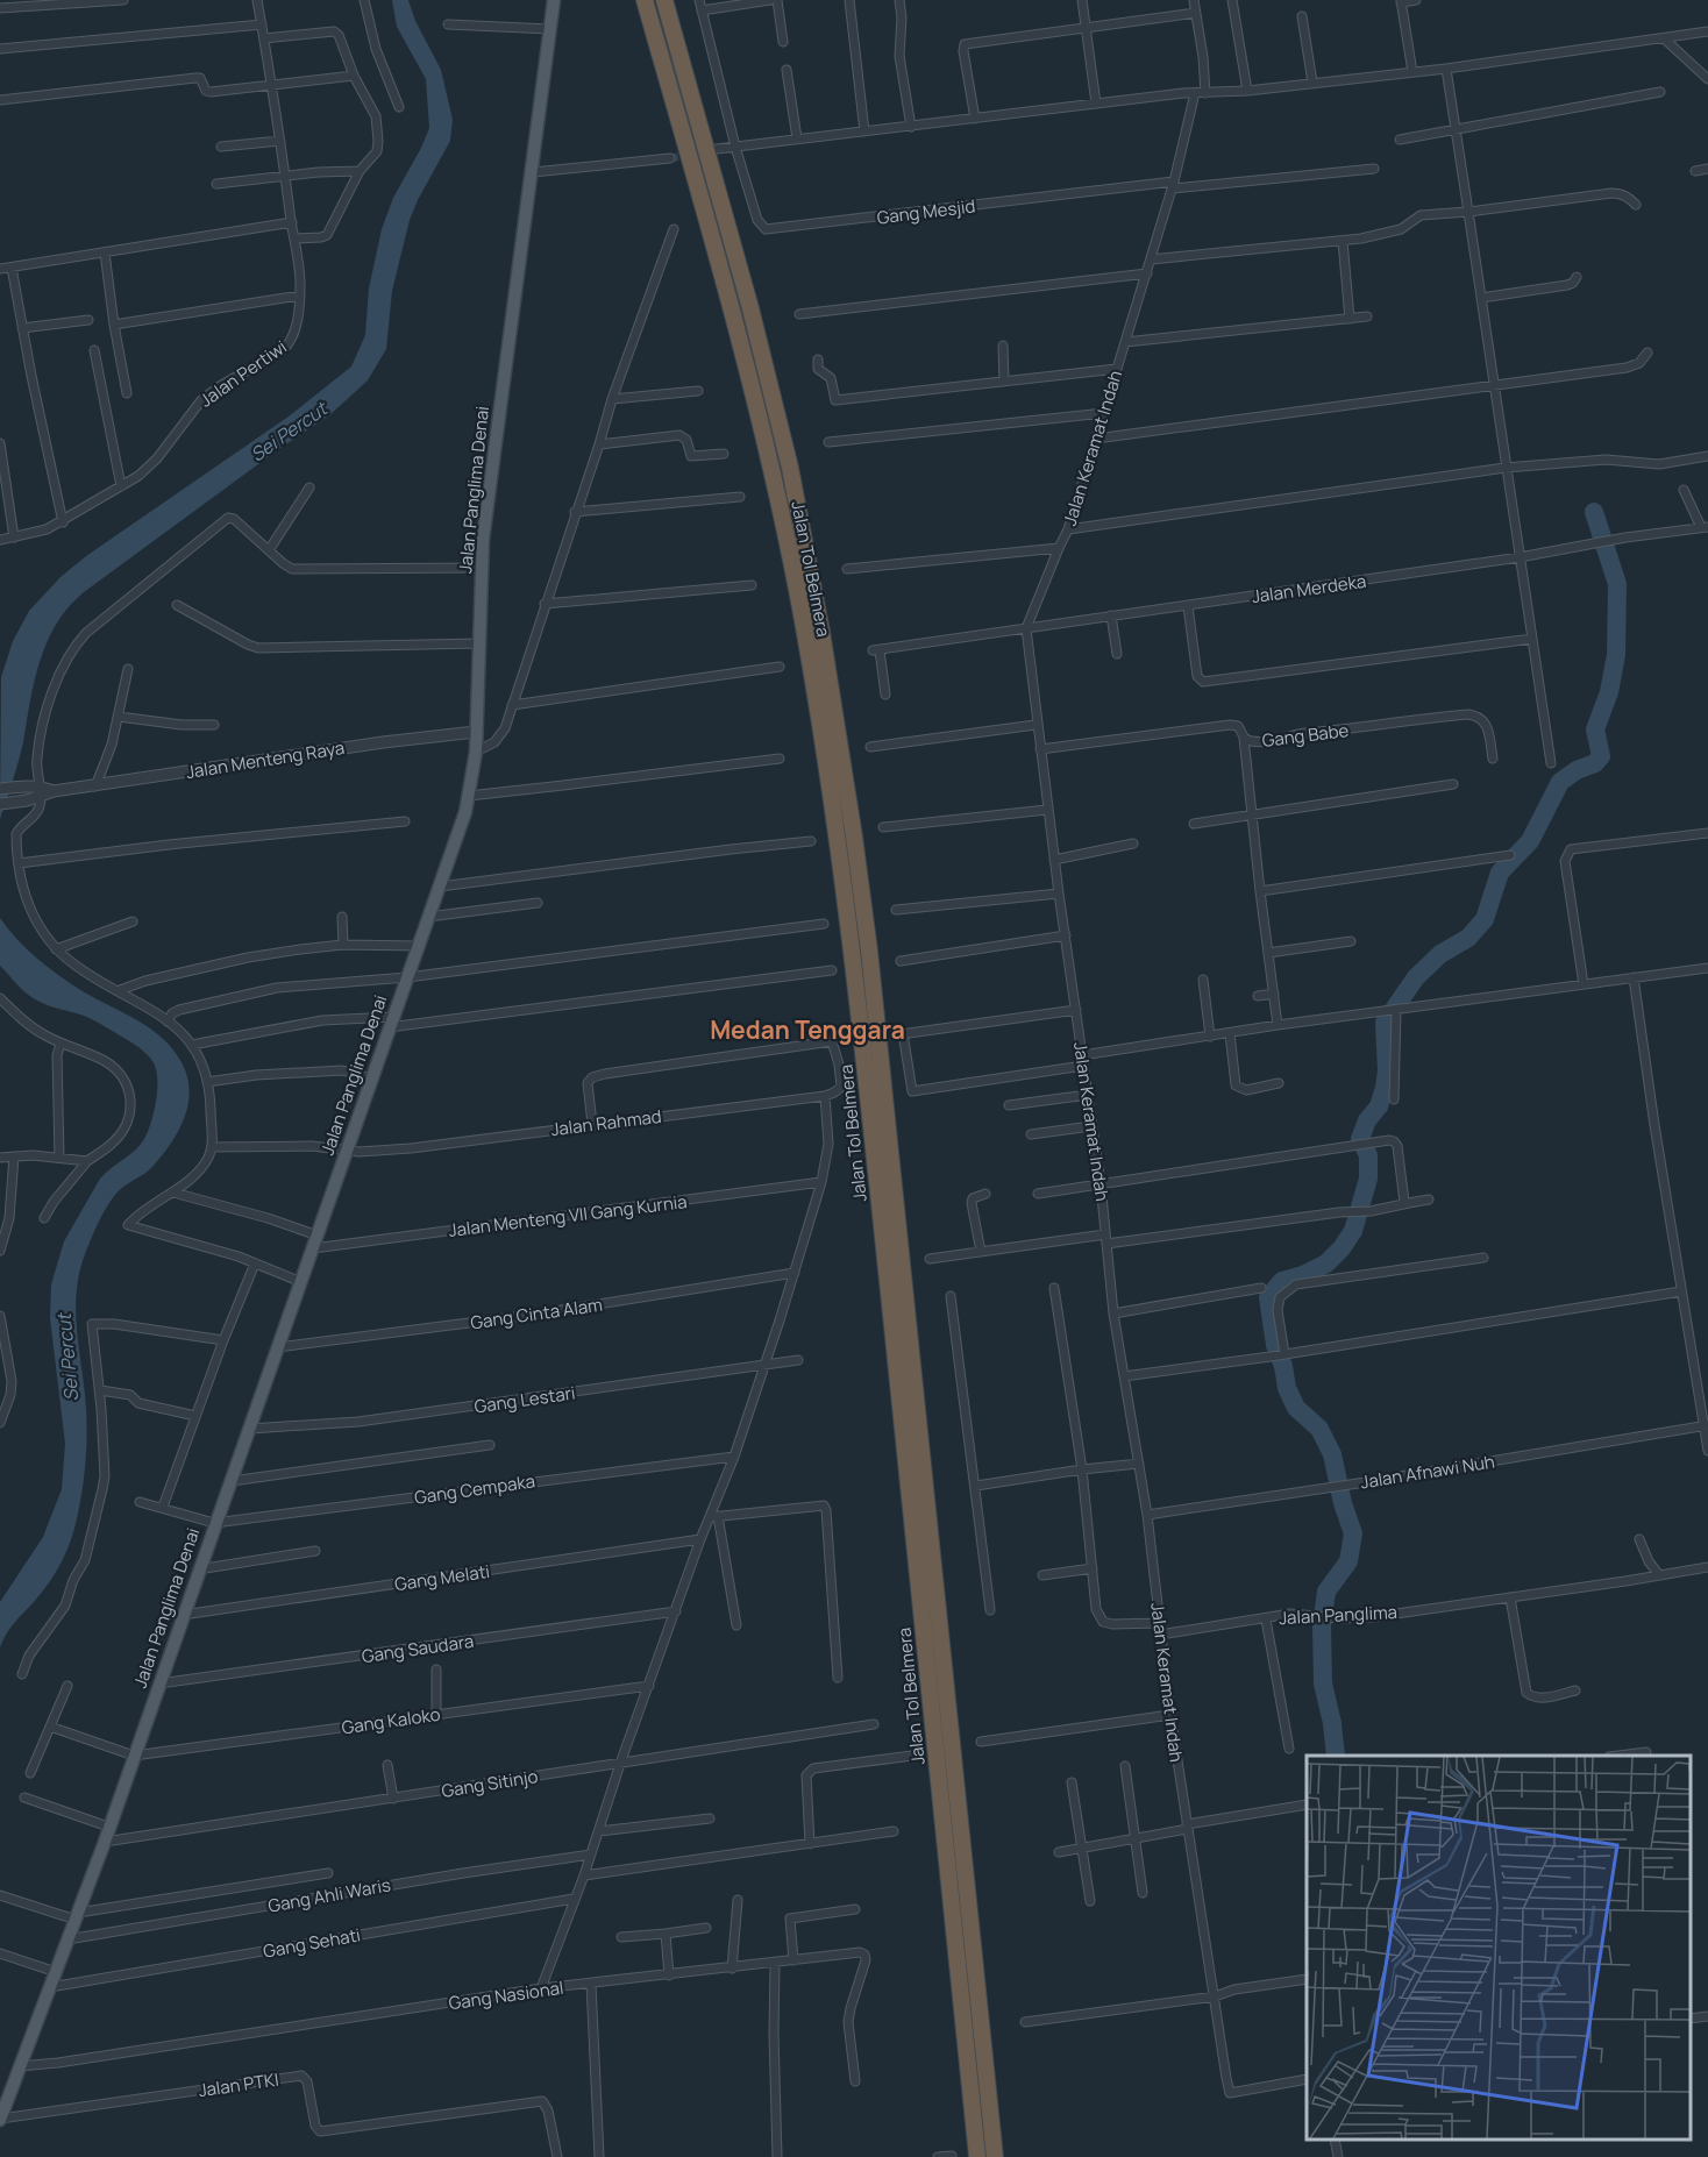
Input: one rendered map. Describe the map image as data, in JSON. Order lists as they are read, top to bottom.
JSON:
{
  "streets": {
    "highway": ["Jalan Tol Belmera"],
    "main road": ["Jalan Panglima Denai"],
    "street": [
      "Gang Mesjid",
      "Jalan Pertiwi",
      "Jalan Keramat Indah",
      "Jalan Merdeka",
      "Gang Babe",
      "Jalan Menteng Raya",
      "Jalan Rahmad",
      "Jalan Menteng VII Gang Kurnia",
      "Gang Cinta Alam",
      "Gang Lestari",
      "Jalan Afnawi Nuh",
      "Gang Cempaka",
      "Gang Melati",
      "Jalan Panglima",
      "Gang Saudara",
      "Gang Kaloko",
      "Gang Sitinjo",
      "Gang Ahli Waris",
      "Gang Sehati",
      "Gang Nasional",
      "Jalan PTKI"
    ]
  },
  "crossings": [
    ["Gang Mesjid", "Jalan Keramat Indah"],
    ["Jalan Keramat Indah", "Jalan Merdeka"],
    ["Jalan Keramat Indah", "Gang Babe"],
    ["Jalan Keramat Indah", "Jalan Afnawi Nuh"],
    ["Jalan Keramat Indah", "Jalan Panglima"],
    ["Jalan Panglima Denai", "Jalan Menteng Raya"],
    ["Jalan Panglima Denai", "Jalan Rahmad"],
    ["Jalan Panglima Denai", "Jalan Menteng VII Gang Kurnia"],
    ["Jalan Panglima Denai", "Gang Cinta Alam"],
    ["Jalan Panglima Denai", "Gang Lestari"],
    ["Jalan Panglima Denai", "Gang Cempaka"],
    ["Jalan Panglima Denai", "Gang Melati"],
    ["Jalan Panglima Denai", "Gang Saudara"],
    ["Jalan Panglima Denai", "Gang Kaloko"],
    ["Jalan Panglima Denai", "Gang Sitinjo"],
    ["Jalan Panglima Denai", "Gang Ahli Waris"],
    ["Jalan Panglima Denai", "Gang Sehati"],
    ["Jalan Panglima Denai", "Gang Nasional"],
    ["Jalan Panglima Denai", "Jalan PTKI"]
  ],
  "districts": ["Medan Tenggara"],
  "water": ["Sei Percut"]
}
